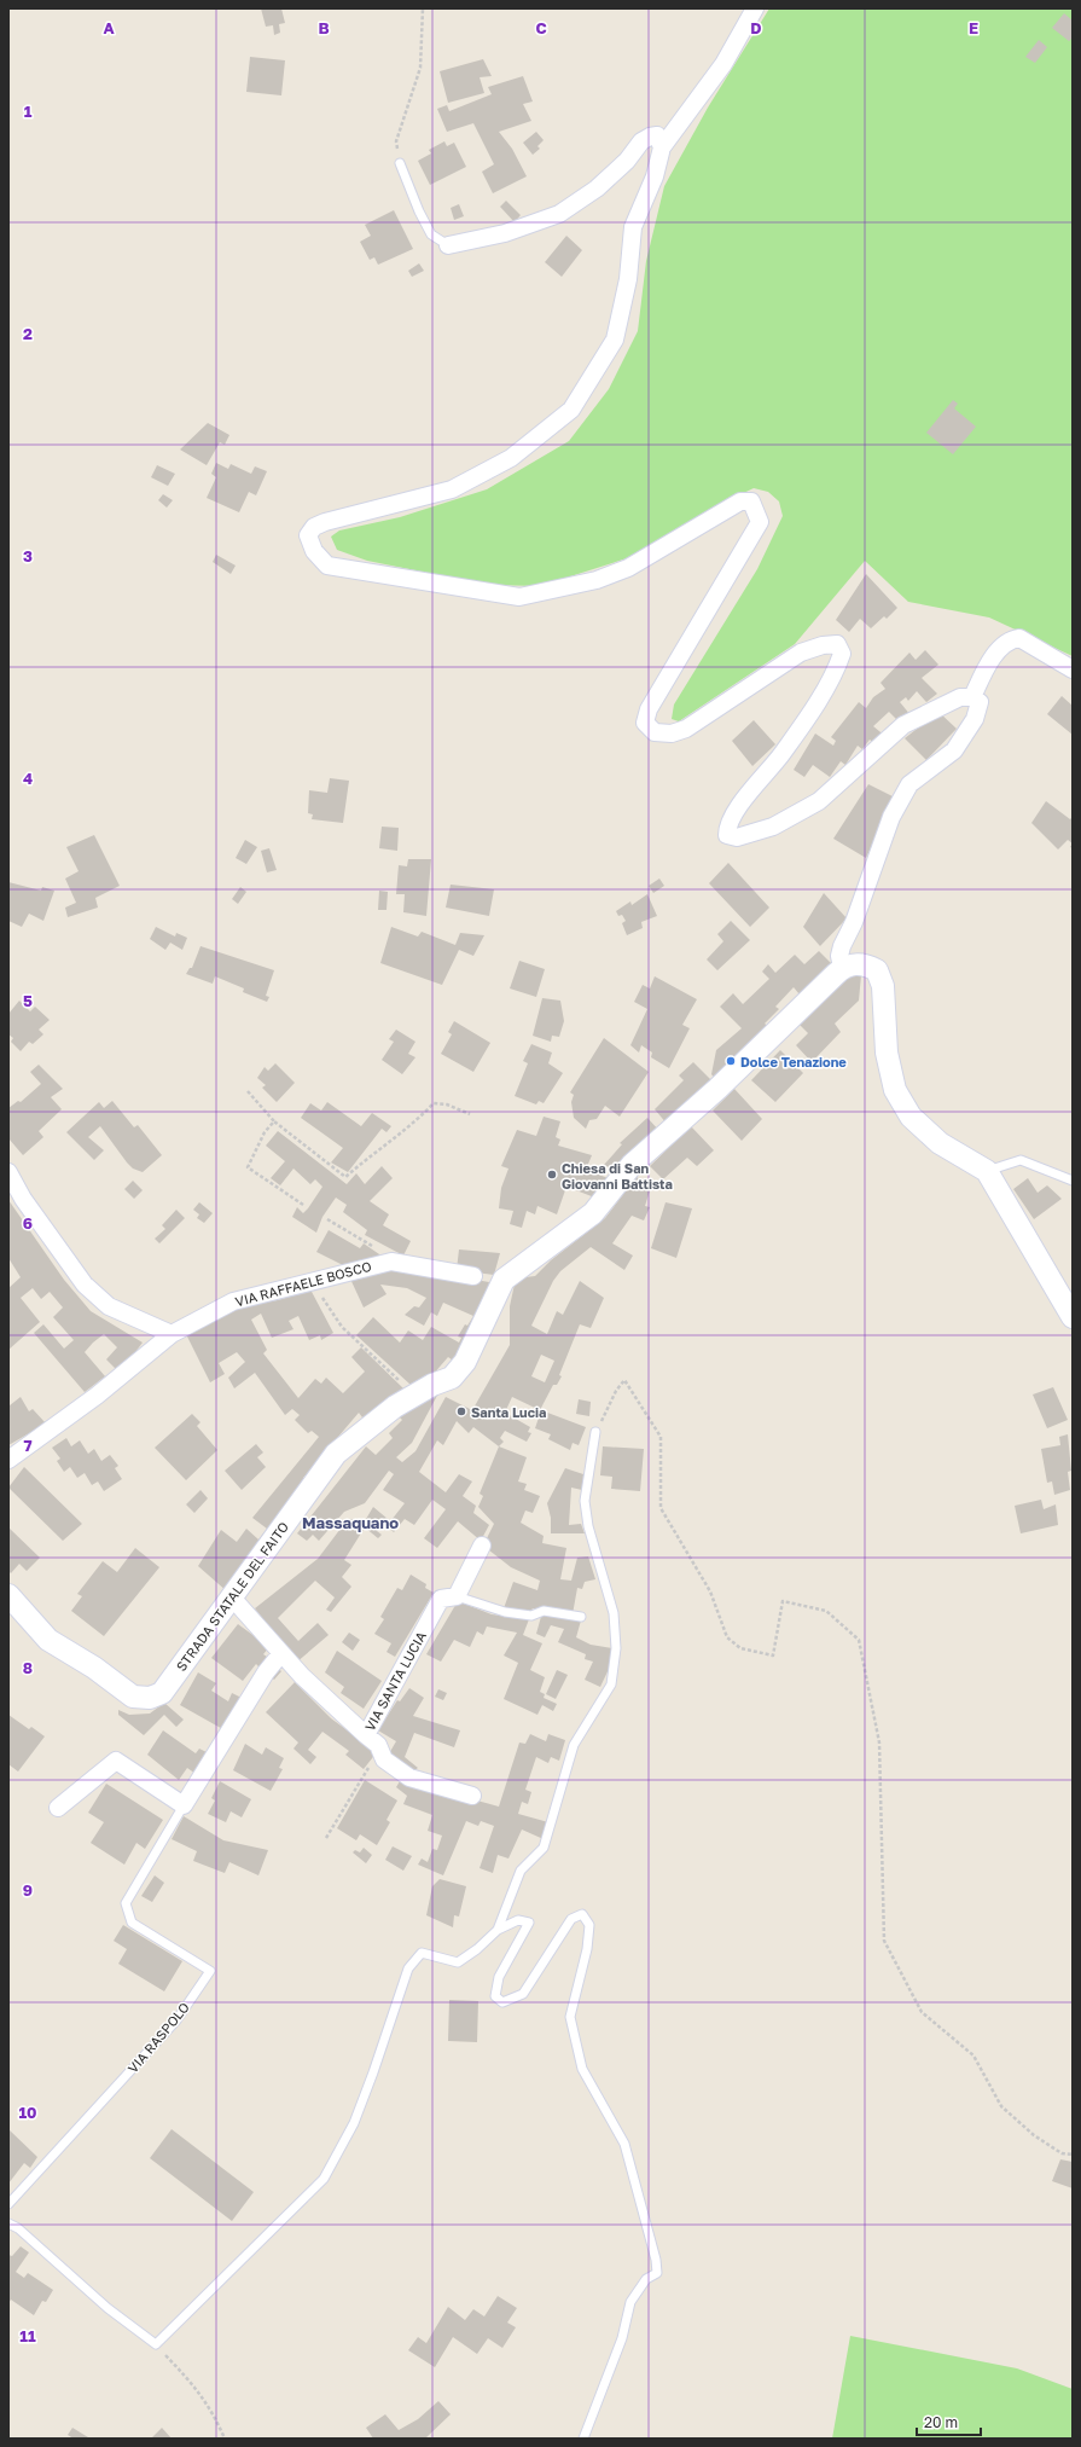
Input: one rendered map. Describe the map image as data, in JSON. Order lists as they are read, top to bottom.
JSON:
{
  "streets": {
    "street": [
      "VIA RAFFAELE BOSCO",
      "STRADA STATALE DEL FAITO",
      "VIA SANTA LUCIA",
      "VIA RASPOLO"
    ]
  },
  "crossings": [
    ["STRADA STATALE DEL FAITO", "VIA SANTA LUCIA"],
    ["VIA SANTA LUCIA", "VIA RASPOLO"]
  ],
  "districts": ["Massaquano"],
  "places": ["Dolce Tenazione", "Chiesa di San Giovanni Battista", "Santa Lucia"],
  "scale_bar": "20 m",
  "grid": {
    "columns": [
      "A",
      "B",
      "C",
      "D",
      "E"
    ],
    "rows": [
      "1",
      "2",
      "3",
      "4",
      "5",
      "6",
      "7",
      "8",
      "9",
      "10",
      "11"
    ]
  }
}
